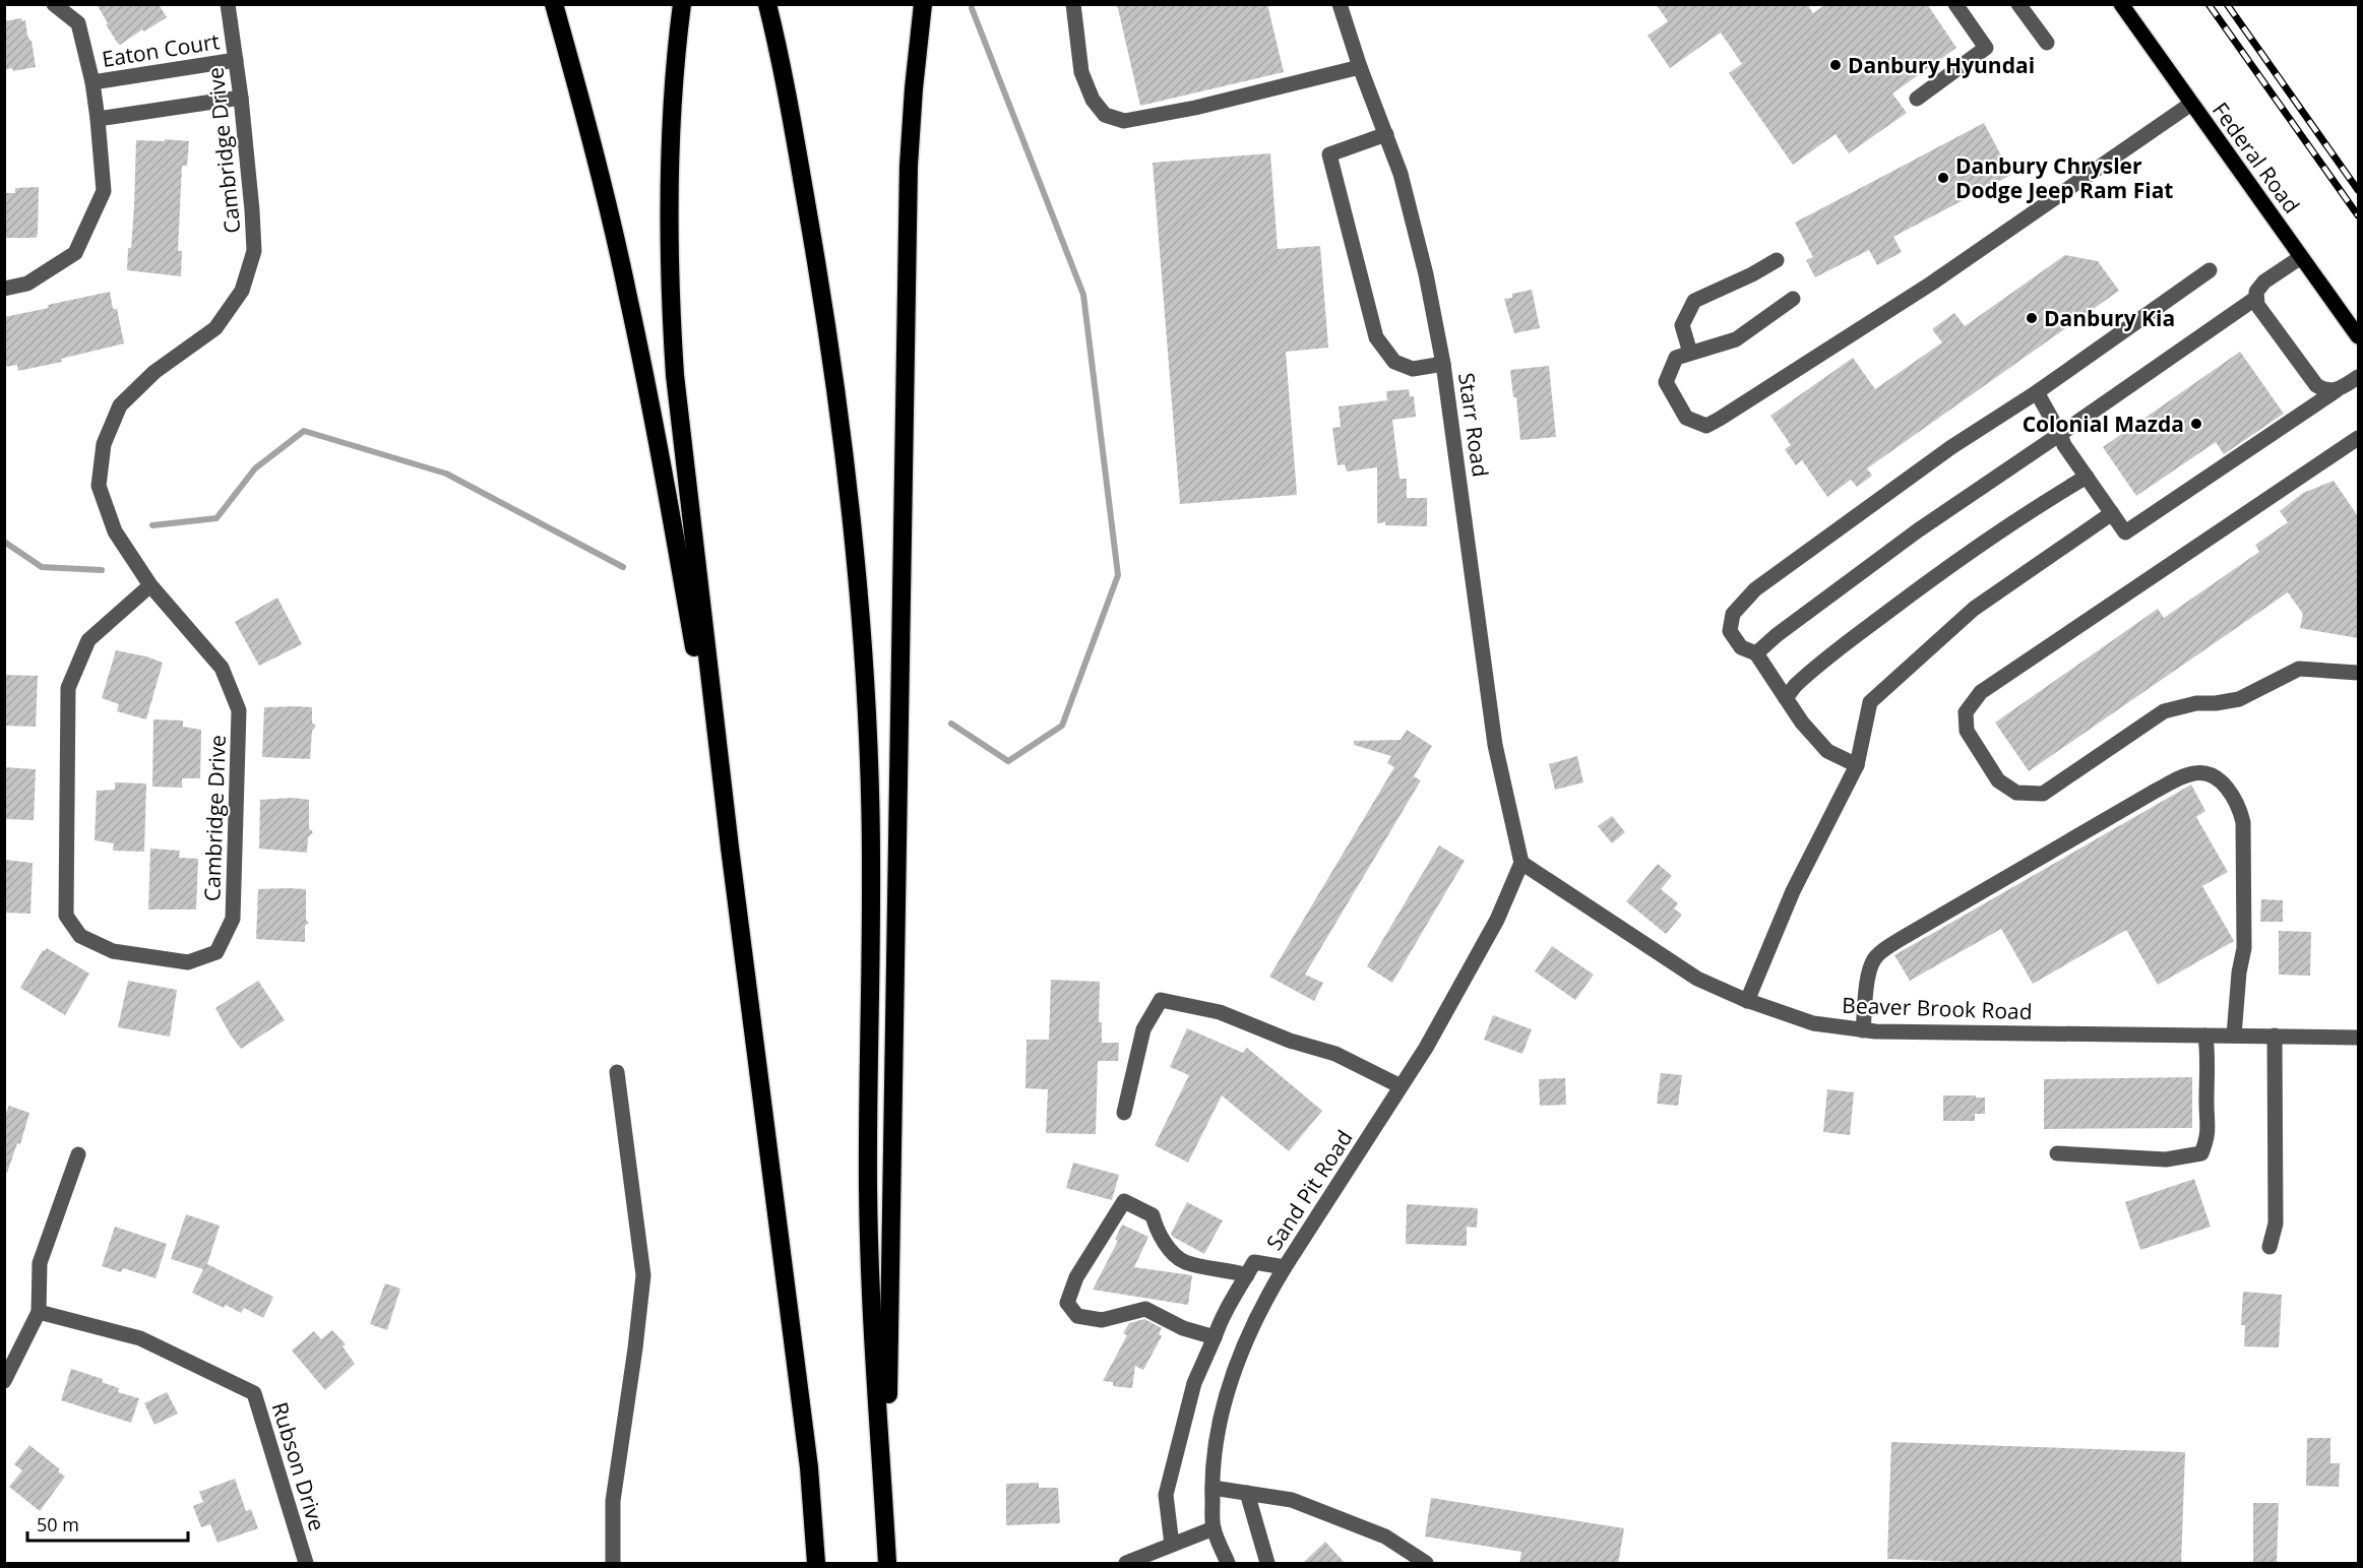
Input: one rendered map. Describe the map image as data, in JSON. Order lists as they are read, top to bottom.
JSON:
{
  "streets": {
    "main road": ["Federal Road"],
    "street": [
      "Eaton Court",
      "Cambridge Drive",
      "Starr Road",
      "Beaver Brook Road",
      "Sand Pit Road",
      "Rubson Drive"
    ]
  },
  "crossings": [
    ["Eaton Court", "Cambridge Drive"],
    ["Starr Road", "Beaver Brook Road"],
    ["Starr Road", "Sand Pit Road"],
    ["Beaver Brook Road", "Sand Pit Road"]
  ],
  "places": [
    "Danbury Hyundai",
    "Danbury Chrysler Dodge Jeep Ram Fiat",
    "Danbury Kia",
    "Colonial Mazda"
  ],
  "scale_bar": "50 m"
}
